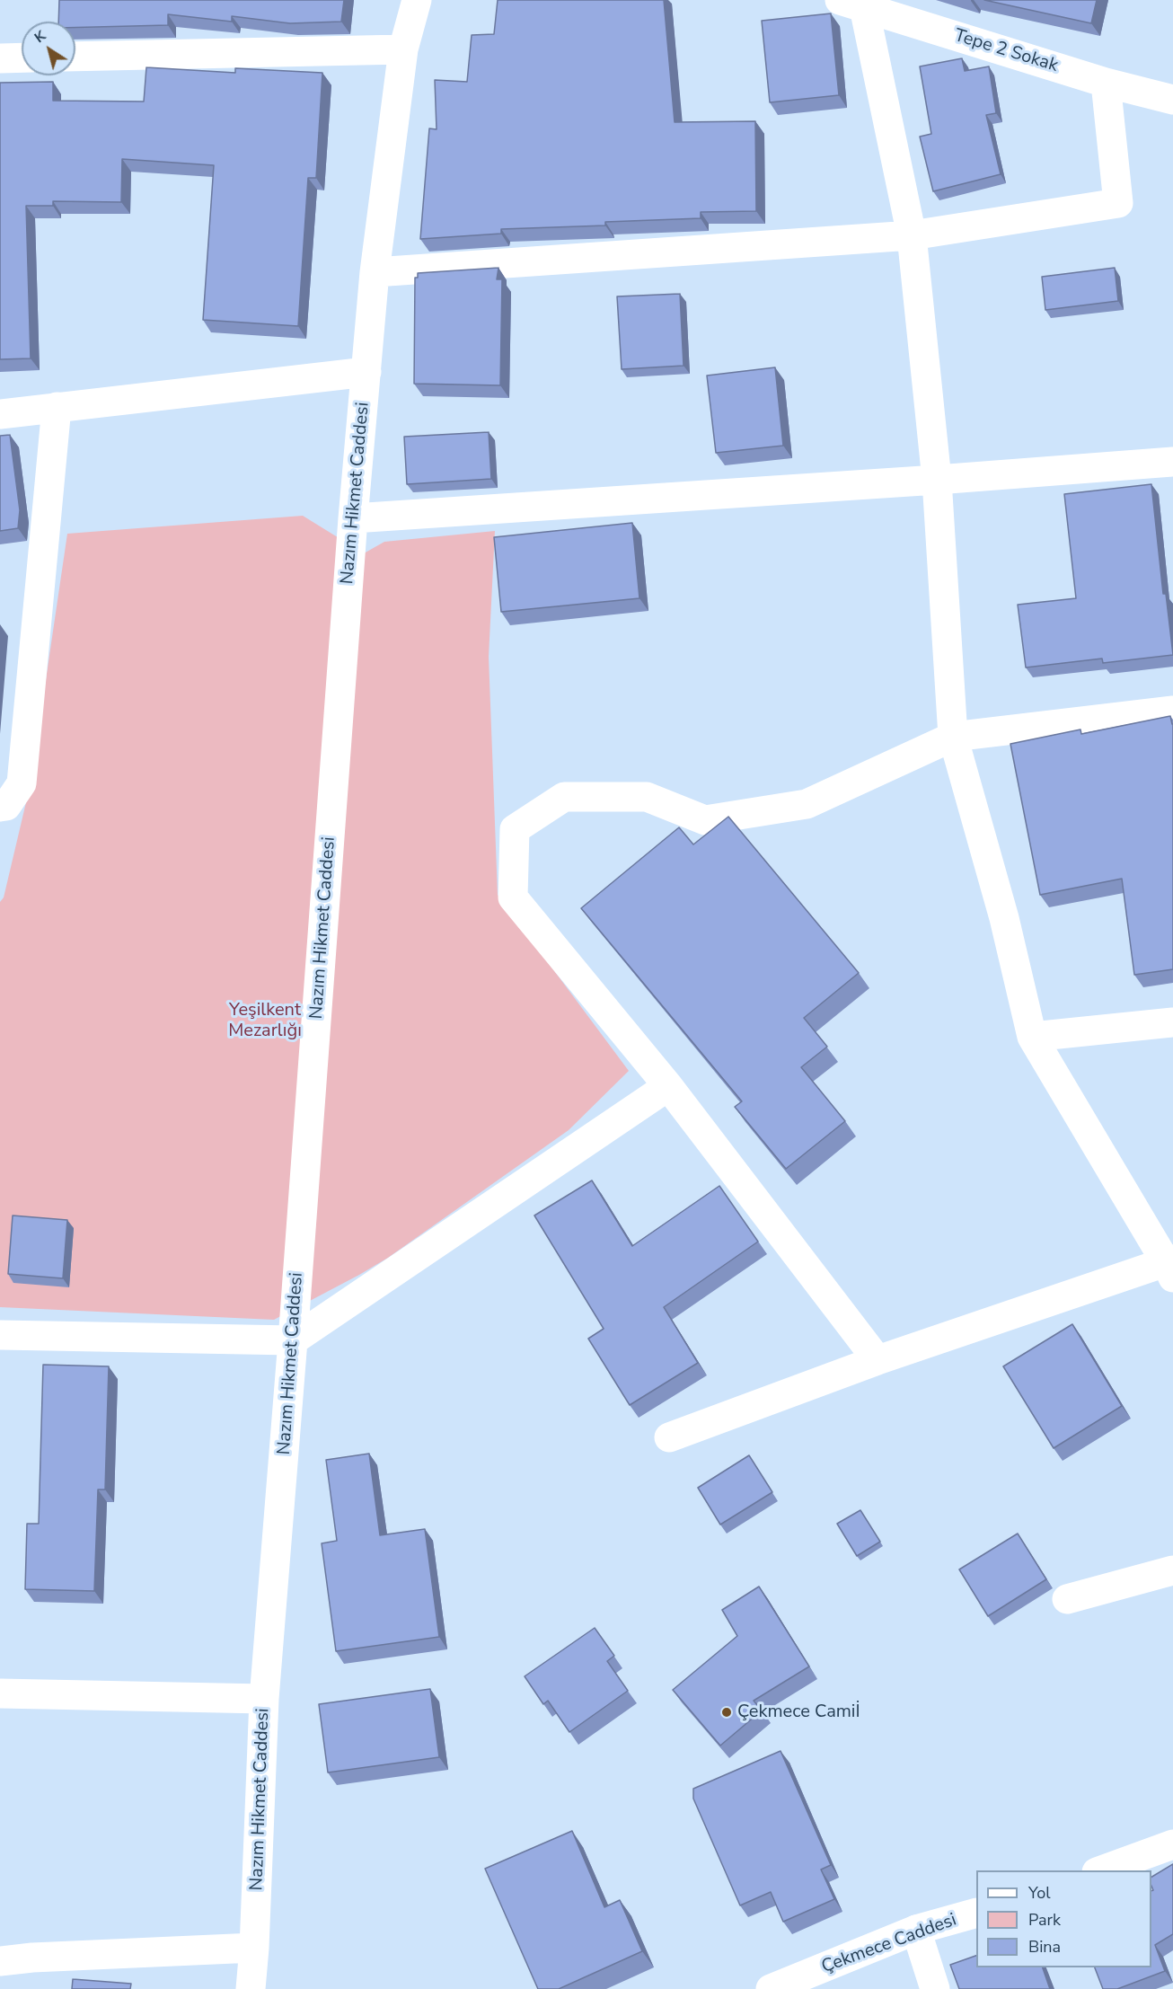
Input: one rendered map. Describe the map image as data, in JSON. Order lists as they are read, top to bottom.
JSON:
{
  "streets": {
    "street": ["Tepe 2 Sokak", "Nazım Hikmet Caddesi", "Çekmece Caddesi"]
  },
  "parks": ["Yeşilkent Mezarlığı"],
  "places": ["Çekmece Camiİ"],
  "legend": ["Yol", "Park", "Bina"],
  "north": "top left"
}
